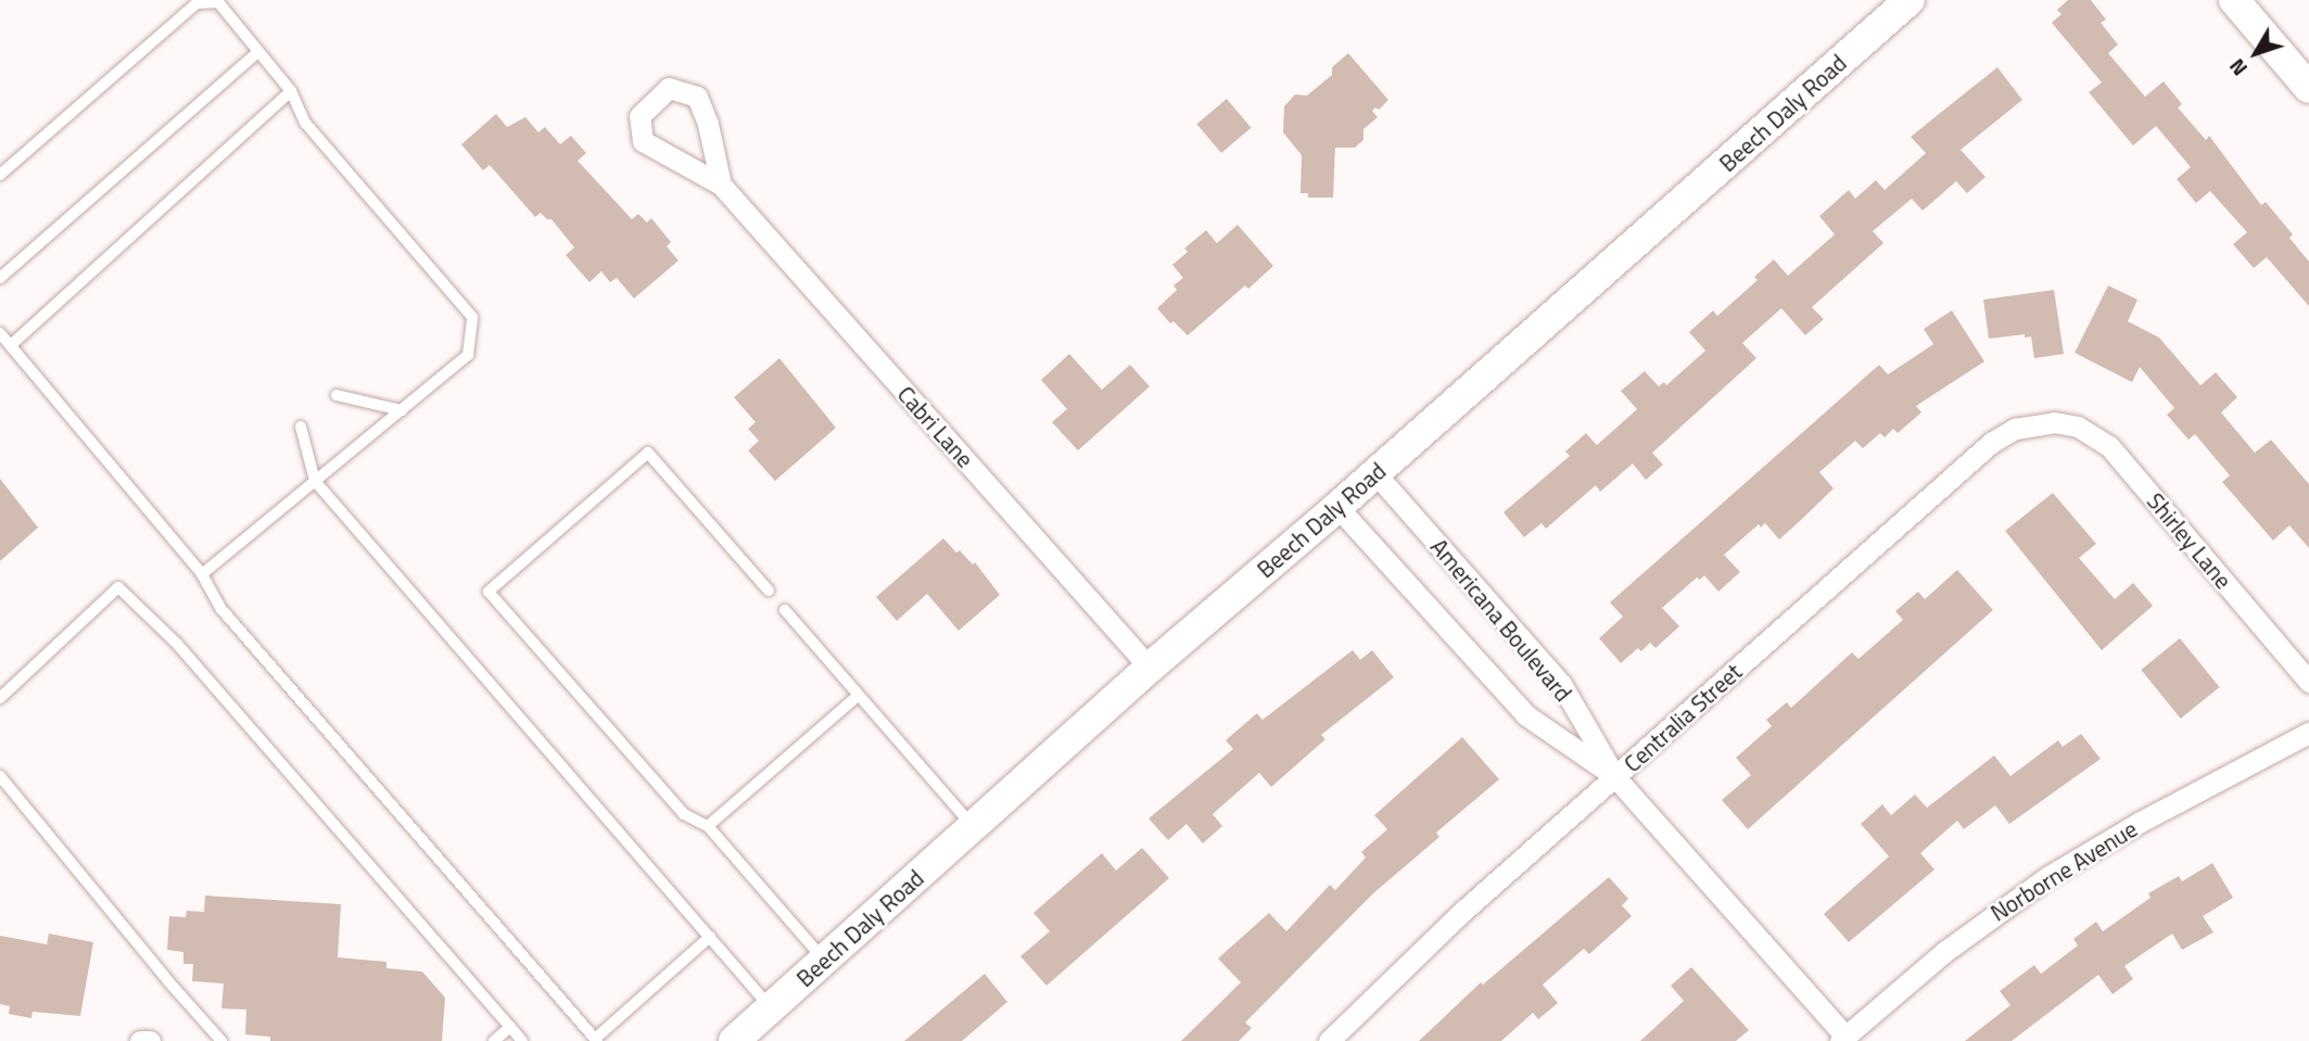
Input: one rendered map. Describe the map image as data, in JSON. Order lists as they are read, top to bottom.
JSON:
{
  "streets": {
    "main road": ["Beech Daly Road"],
    "street": [
      "Cabri Lane",
      "Shirley Lane",
      "Americana Boulevard",
      "Centralia Street",
      "Norborne Avenue"
    ]
  },
  "crossings": [
    ["Beech Daly Road", "Cabri Lane"],
    ["Beech Daly Road", "Americana Boulevard"],
    ["Shirley Lane", "Centralia Street"],
    ["Americana Boulevard", "Centralia Street"],
    ["Americana Boulevard", "Norborne Avenue"]
  ],
  "north": "bottom left"
}
